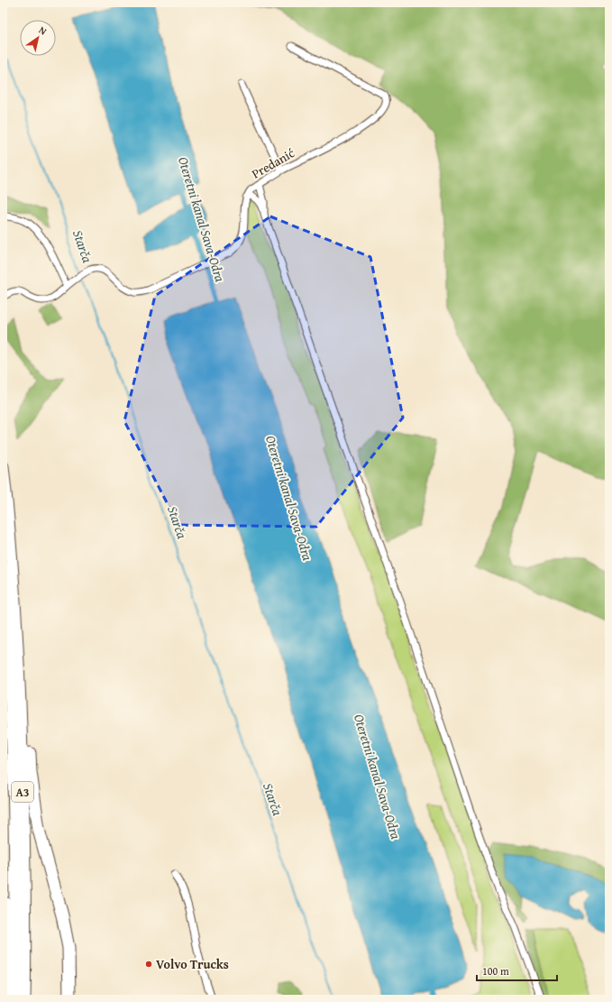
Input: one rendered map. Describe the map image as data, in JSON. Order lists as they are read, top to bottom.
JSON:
{
  "streets": {
    "highway": ["A3"],
    "street": ["Predanić"]
  },
  "water": ["Oteretni kanal Sava-Odra", "Starča"],
  "places": ["Volvo Trucks"],
  "scale_bar": "100 m",
  "north": "top right"
}
